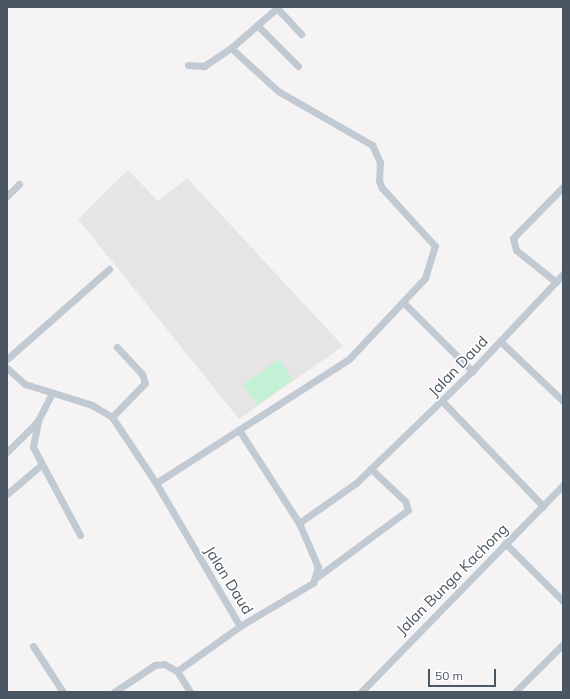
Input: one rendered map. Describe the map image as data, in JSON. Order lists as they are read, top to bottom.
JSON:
{
  "streets": {
    "street": ["Jalan Daud", "Jalan Bunga Kachong"]
  },
  "scale_bar": "50 m"
}
